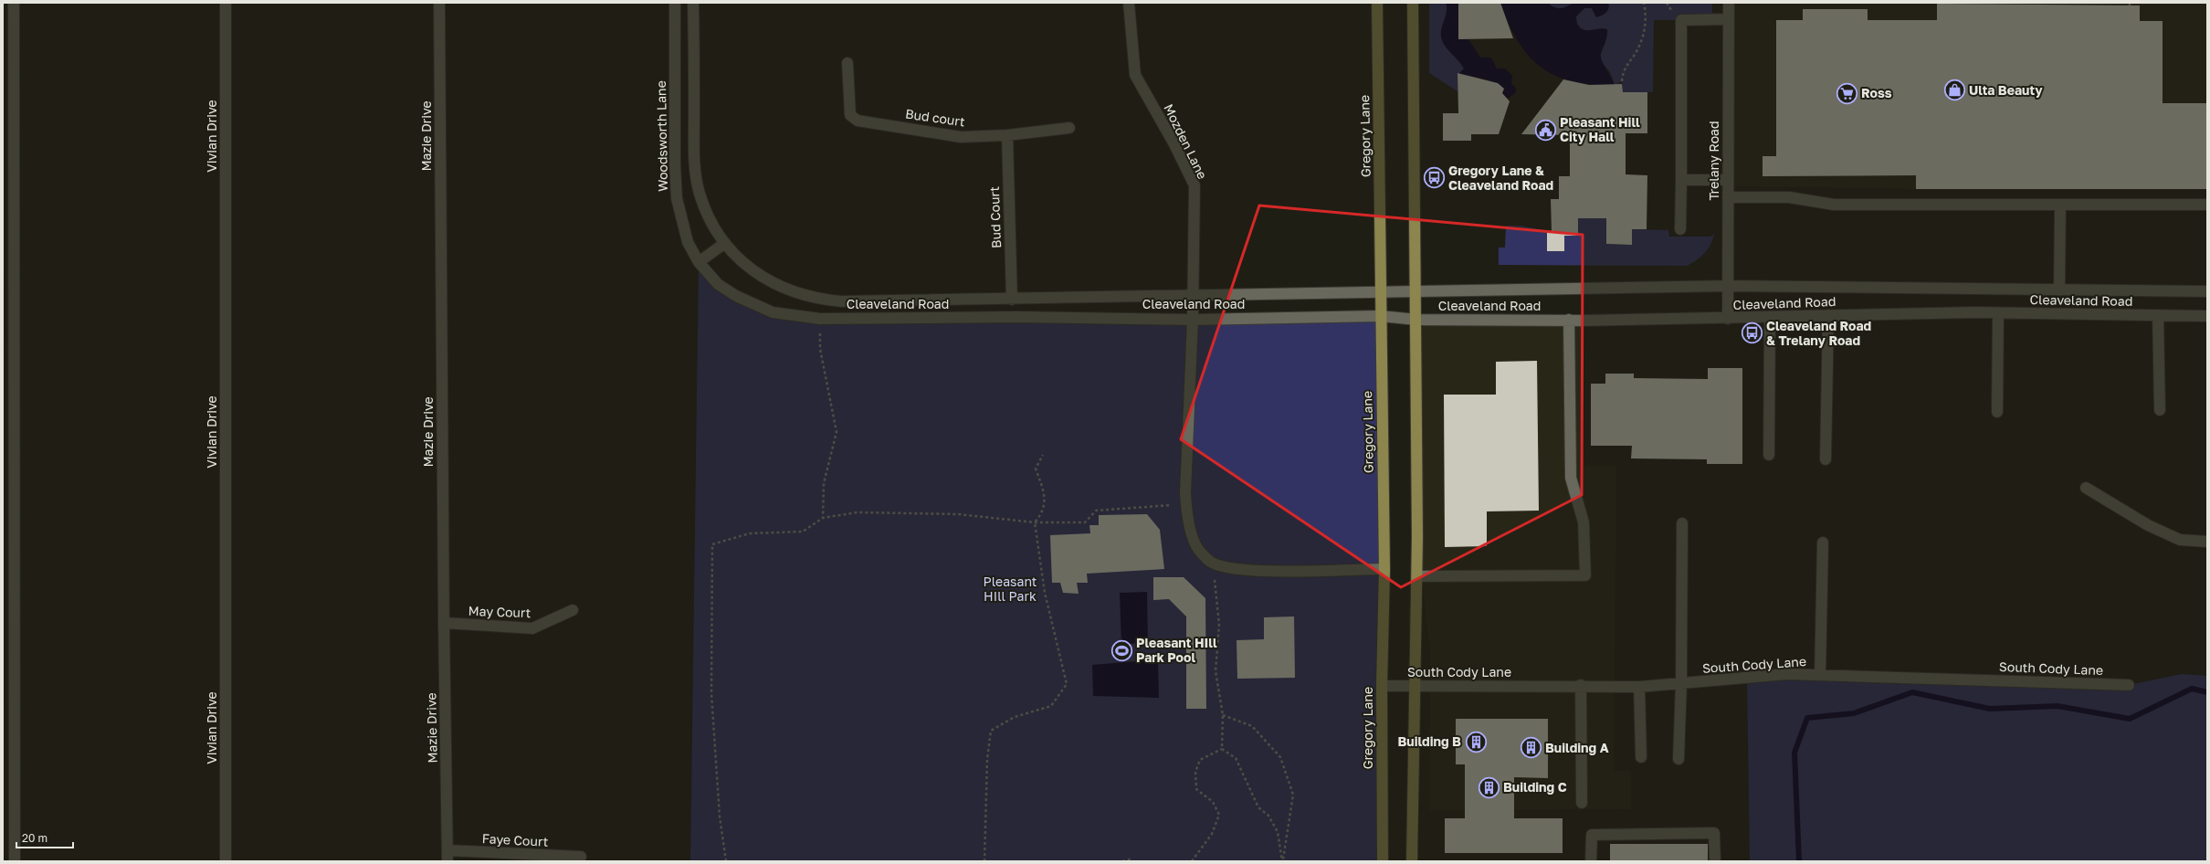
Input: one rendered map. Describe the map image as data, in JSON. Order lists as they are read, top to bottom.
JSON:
{
  "streets": {
    "main road": ["Gregory Lane"],
    "street": [
      "Bud court",
      "Vivian Drive",
      "Mazie Drive",
      "Woodsworth Lane",
      "Mozden Lane",
      "Trelany Road",
      "Bud Court",
      "Cleaveland Road",
      "May Court",
      "South Cody Lane",
      "Faye Court"
    ]
  },
  "crossings": [
    ["Bud court", "Bud Court"],
    ["Mazie Drive", "May Court"],
    ["Mazie Drive", "Faye Court"],
    ["Woodsworth Lane", "Cleaveland Road"],
    ["Gregory Lane", "Cleaveland Road"],
    ["Gregory Lane", "South Cody Lane"],
    ["Mozden Lane", "Cleaveland Road"],
    ["Trelany Road", "Cleaveland Road"],
    ["Bud Court", "Cleaveland Road"]
  ],
  "parks": ["Pleasant HIll Park"],
  "places": {
    "shop": ["Ulta Beauty"],
    "supermarket": ["Ross"],
    "public building": ["Pleasant Hill City Hall"],
    "bus stop": ["Gregory Lane & Cleaveland Road", "Cleaveland Road & Trelany Road"],
    "sports": ["Pleasant HIll Park Pool"],
    "building": ["Building B", "Building A", "Building C"]
  },
  "scale_bar": "20 m"
}
